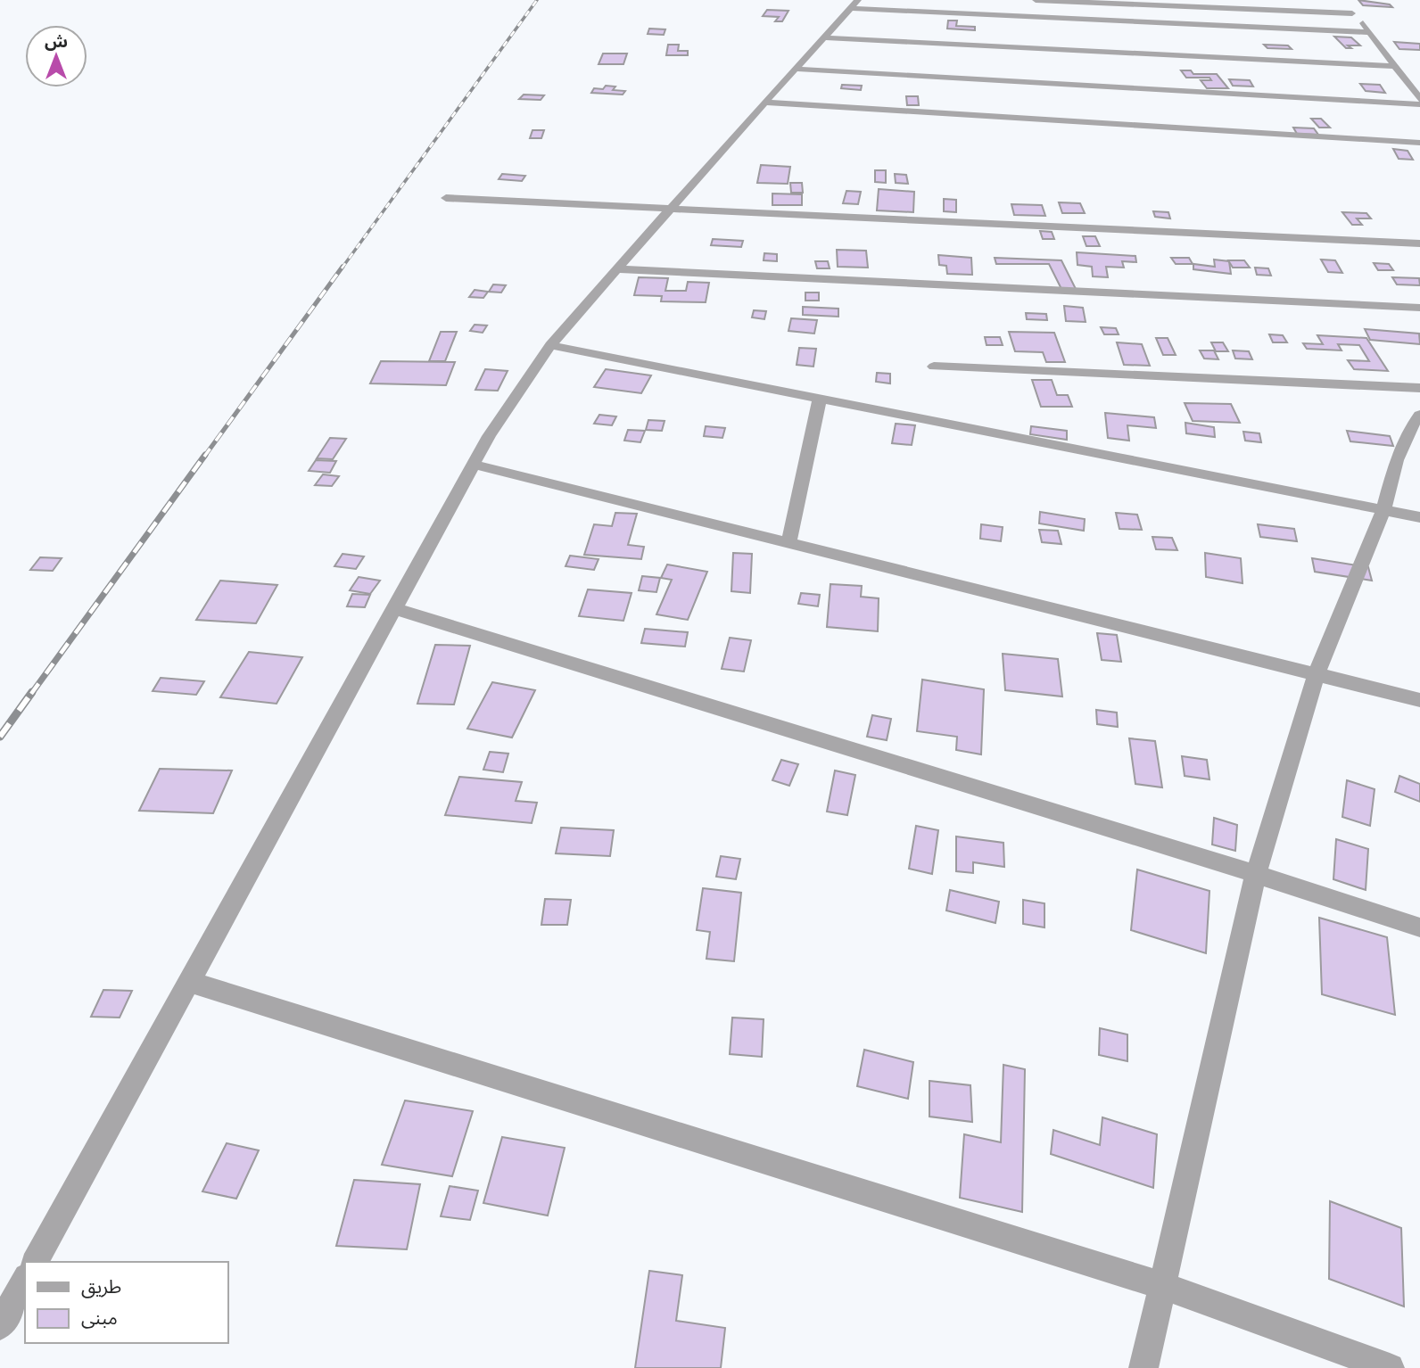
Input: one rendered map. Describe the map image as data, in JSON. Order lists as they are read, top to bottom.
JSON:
{
  "legend": ["طريق", "مبنى"],
  "north": "top"
}
